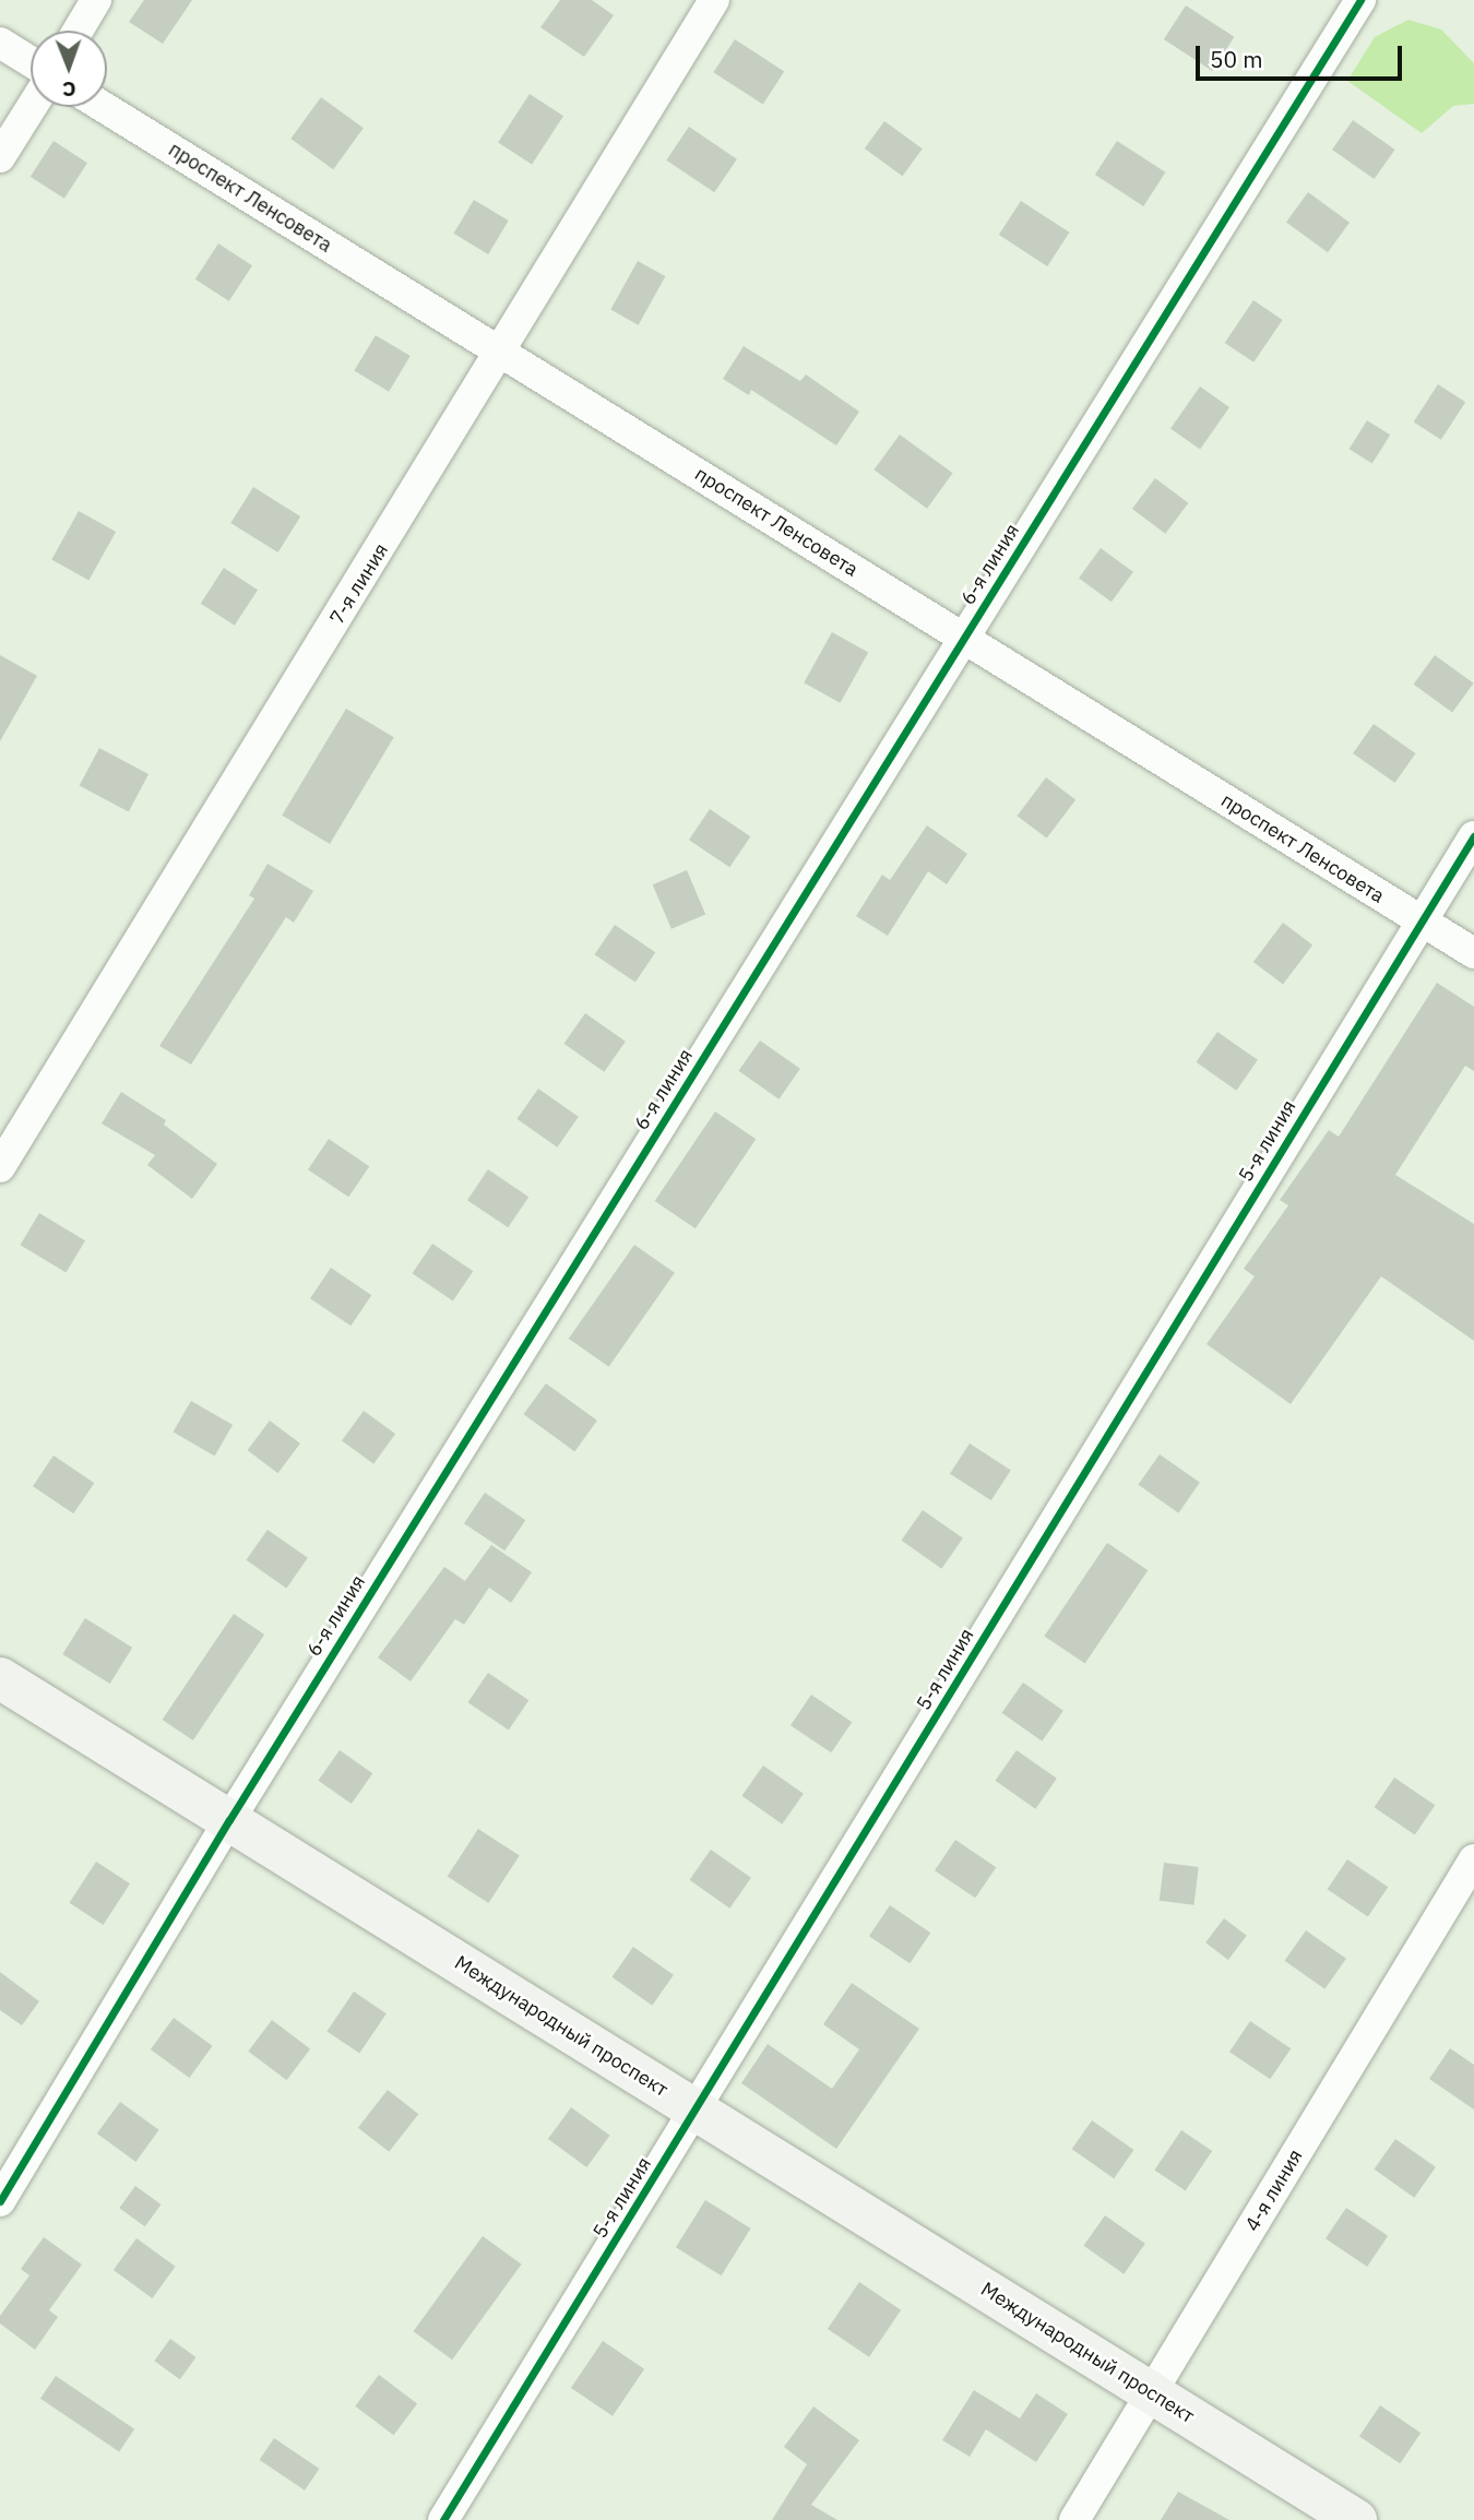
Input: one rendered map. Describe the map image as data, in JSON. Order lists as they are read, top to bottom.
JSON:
{
  "streets": {
    "street": [
      "проспект Ленсовета",
      "6-я линия",
      "7-я линия",
      "5-я линия",
      "Международный проспект",
      "4-я линия"
    ]
  },
  "crossings": [
    ["проспект Ленсовета", "6-я линия"],
    ["проспект Ленсовета", "7-я линия"],
    ["проспект Ленсовета", "5-я линия"],
    ["6-я линия", "Международный проспект"],
    ["5-я линия", "Международный проспект"],
    ["Международный проспект", "4-я линия"]
  ],
  "scale_bar": "50 m",
  "north": "bottom"
}
